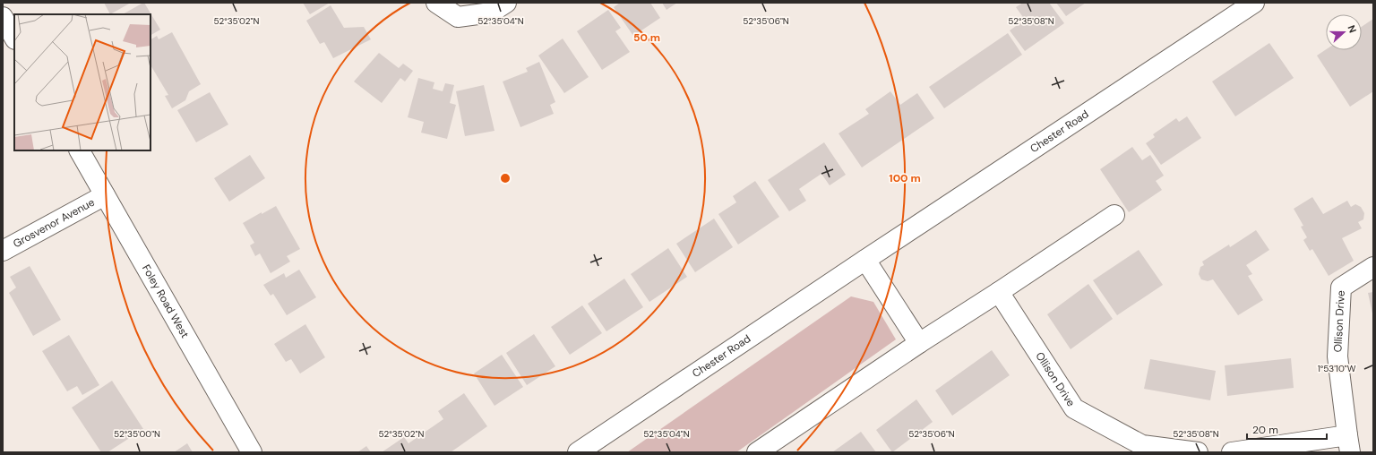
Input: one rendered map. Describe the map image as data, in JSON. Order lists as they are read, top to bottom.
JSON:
{
  "streets": {
    "main road": [
      "Chester Road",
      "Grosvenor Avenue",
      "Foley Road West",
      "Ollison Drive"
    ]
  },
  "crossings": [
    ["Grosvenor Avenue", "Foley Road West"]
  ],
  "scale_bar": "20 m",
  "north": "right",
  "coordinates": [
    "52°35'02\"N",
    "52°35'04\"N",
    "52°35'06\"N",
    "52°35'08\"N",
    "1°53'10\"W",
    "52°35'00\"N"
  ],
  "rings": ["50 m", "100 m"]
}
